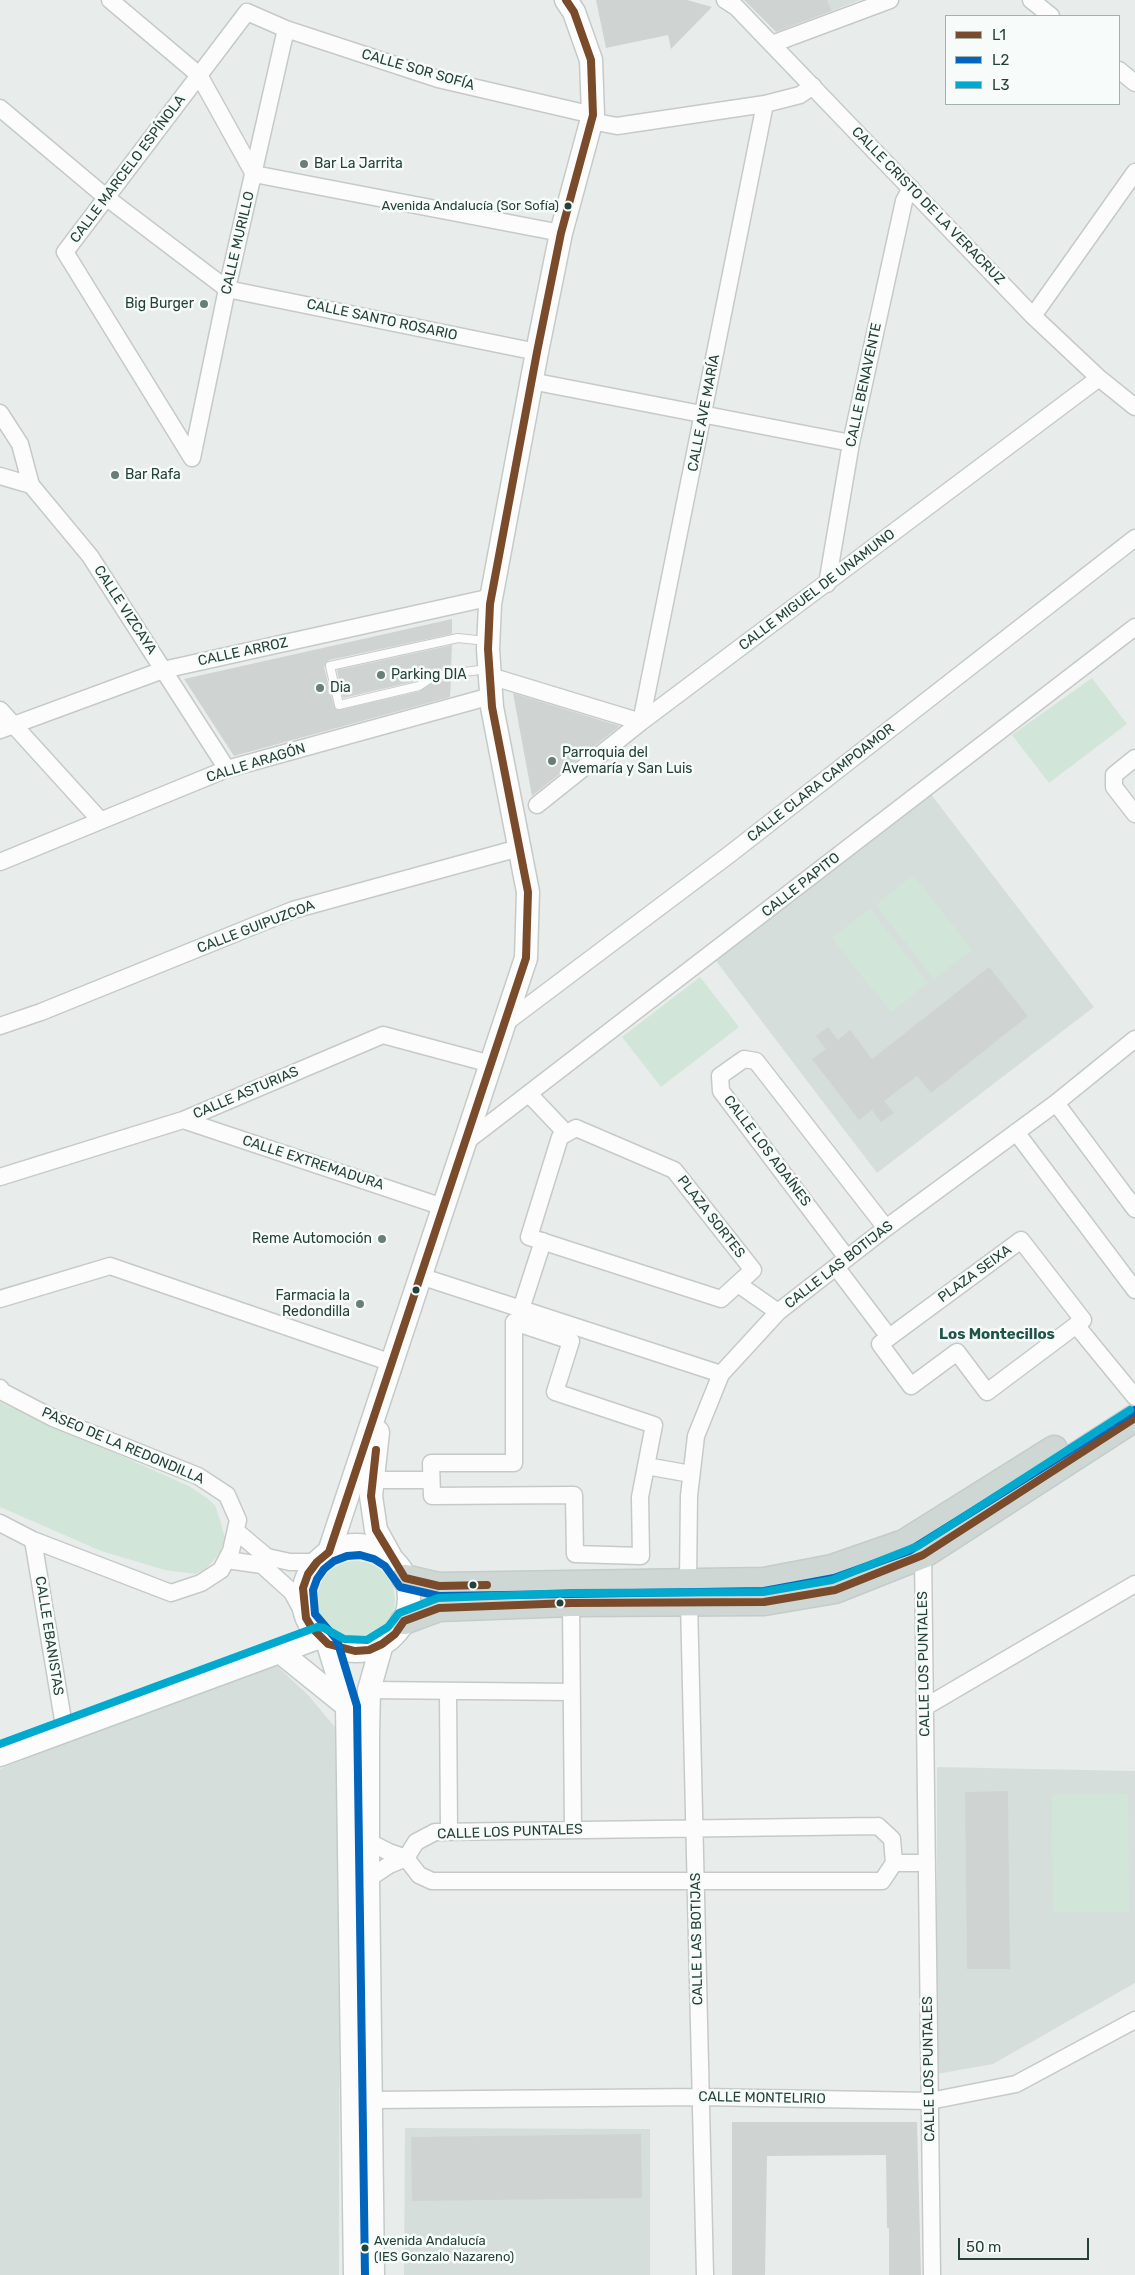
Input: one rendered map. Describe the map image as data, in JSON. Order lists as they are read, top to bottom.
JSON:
{
  "streets": {
    "street": [
      "CALLE SOR SOFÍA",
      "CALLE MARCELO ESPÍNOLA",
      "CALLE CRISTO DE LA VERACRUZ",
      "CALLE MURILLO",
      "CALLE SANTO ROSARIO",
      "CALLE BENAVENTE",
      "CALLE AVE MARÍA",
      "CALLE MIGUEL DE UNAMUNO",
      "CALLE VIZCAYA",
      "CALLE ARROZ",
      "CALLE ARAGÓN",
      "CALLE CLARA CAMPOAMOR",
      "CALLE PAPITO",
      "CALLE GUIPUZCOA",
      "CALLE ASTURIAS",
      "CALLE LOS ADAÍNES",
      "CALLE EXTREMADURA",
      "PLAZA SORTES",
      "CALLE LAS BOTIJAS",
      "PLAZA SEIXA",
      "PASEO DE LA REDONDILLA",
      "CALLE EBANISTAS",
      "CALLE LOS PUNTALES",
      "CALLE MONTELIRIO"
    ]
  },
  "crossings": [
    ["CALLE SOR SOFÍA", "CALLE MARCELO ESPÍNOLA"],
    ["CALLE SOR SOFÍA", "CALLE CRISTO DE LA VERACRUZ"],
    ["CALLE SOR SOFÍA", "CALLE MURILLO"],
    ["CALLE SOR SOFÍA", "CALLE AVE MARÍA"],
    ["CALLE MARCELO ESPÍNOLA", "CALLE MURILLO"],
    ["CALLE CRISTO DE LA VERACRUZ", "CALLE BENAVENTE"],
    ["CALLE CRISTO DE LA VERACRUZ", "CALLE MIGUEL DE UNAMUNO"],
    ["CALLE MURILLO", "CALLE SANTO ROSARIO"],
    ["CALLE BENAVENTE", "CALLE MIGUEL DE UNAMUNO"],
    ["CALLE AVE MARÍA", "CALLE MIGUEL DE UNAMUNO"],
    ["CALLE VIZCAYA", "CALLE ARROZ"],
    ["CALLE VIZCAYA", "CALLE ARAGÓN"],
    ["CALLE ASTURIAS", "CALLE EXTREMADURA"],
    ["CALLE LOS ADAÍNES", "CALLE LAS BOTIJAS"],
    ["CALLE LAS BOTIJAS", "CALLE LOS PUNTALES"],
    ["CALLE LAS BOTIJAS", "CALLE MONTELIRIO"],
    ["PASEO DE LA REDONDILLA", "CALLE EBANISTAS"],
    ["CALLE LOS PUNTALES", "CALLE MONTELIRIO"]
  ],
  "districts": ["Los Montecillos"],
  "places": [
    "Bar La Jarrita",
    "Avenida Andalucía (Sor Sofía)",
    "Big Burger",
    "Bar Rafa",
    "Parking DIA",
    "Dia",
    "Parroquia del Avemaría y San Luis",
    "Reme Automoción",
    "Farmacia la Redondilla",
    "Avenida Andalucía (IES Gonzalo Nazareno)"
  ],
  "lines": ["transit line L1", "transit line L2", "transit line L3"],
  "legend": ["L1", "L2", "L3"],
  "scale_bar": "50 m"
}
